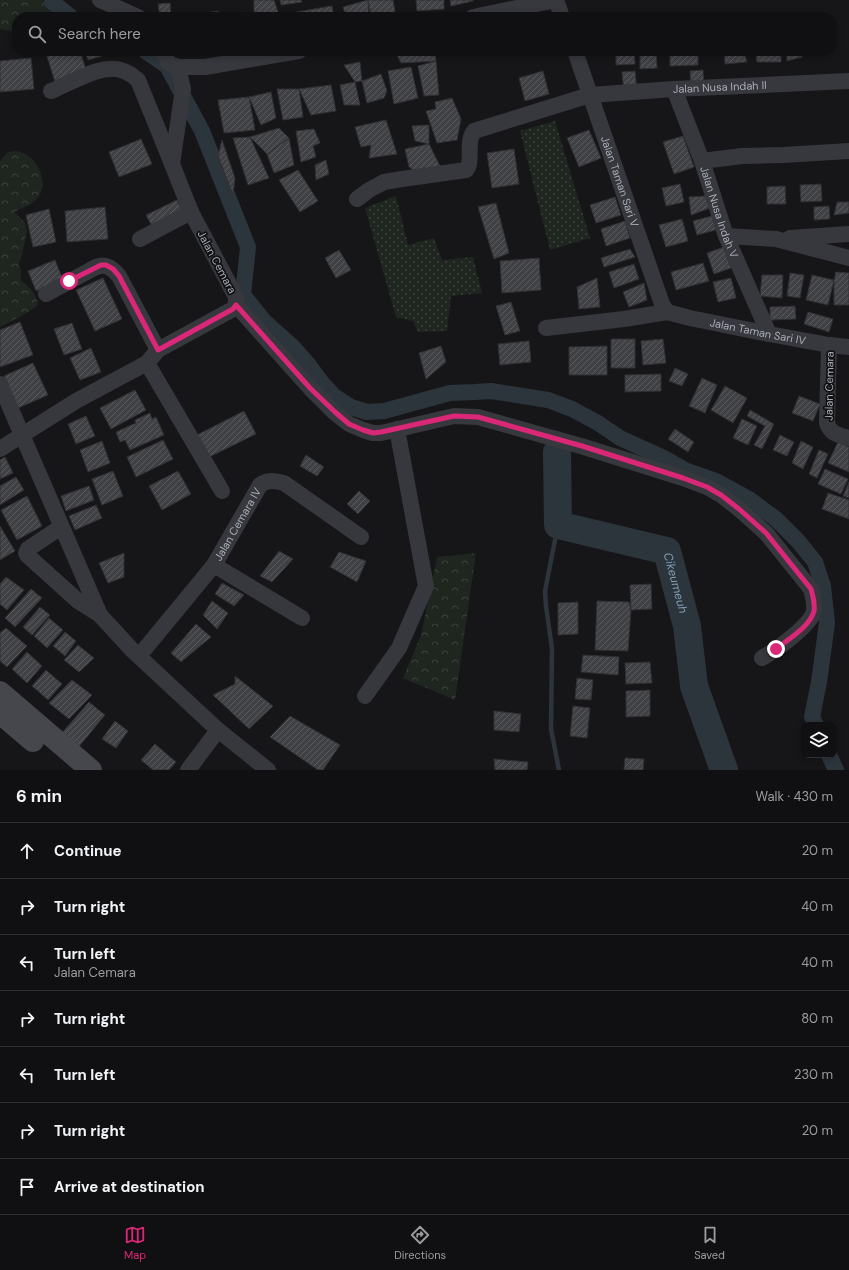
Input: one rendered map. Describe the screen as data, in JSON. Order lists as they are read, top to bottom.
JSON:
{
  "streets": {
    "street": [
      "Jalan Nusa Indah II",
      "Jalan Taman Sari V",
      "Jalan Nusa Indah V",
      "Jalan Cemara",
      "Jalan Taman Sari IV",
      "Jalan Cemara IV"
    ]
  },
  "crossings": [
    ["Jalan Nusa Indah II", "Jalan Taman Sari V"],
    ["Jalan Nusa Indah II", "Jalan Nusa Indah V"],
    ["Jalan Taman Sari V", "Jalan Taman Sari IV"],
    ["Jalan Nusa Indah V", "Jalan Taman Sari IV"],
    ["Jalan Cemara", "Jalan Taman Sari IV"]
  ],
  "water": ["Cikeumeuh"],
  "page": {
    "search": "Search here",
    "heading": ["6 min", "Walk · 430 m"],
    "list": [
      ["Continue", "20 m"],
      ["Turn right", "40 m"],
      ["Turn left", "Jalan Cemara", "40 m"],
      ["Turn right", "80 m"],
      ["Turn left", "230 m"],
      ["Turn right", "20 m"],
      "Arrive at destination"
    ],
    "nav": ["Map", "Directions", "Saved"]
  }
}
